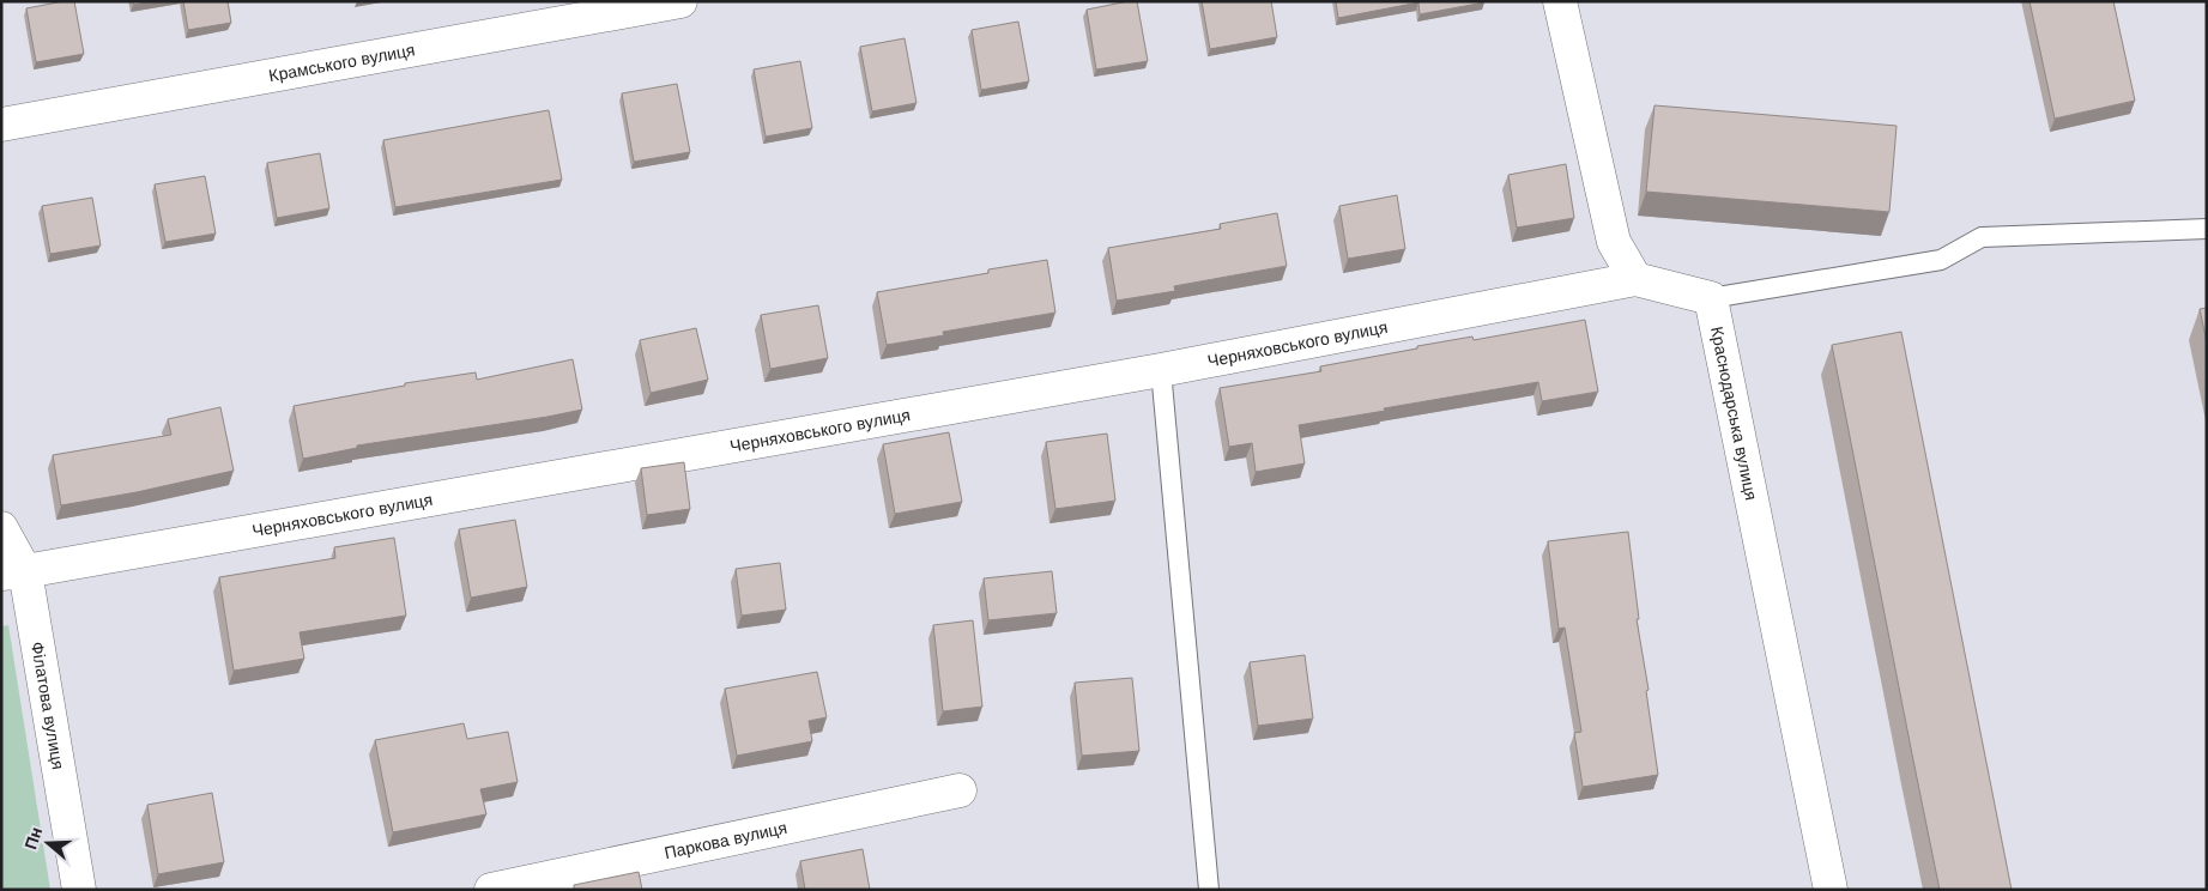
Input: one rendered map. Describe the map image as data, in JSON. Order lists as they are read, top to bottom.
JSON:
{
  "streets": {
    "street": [
      "Крамського вулиця",
      "Черняховського вулиця",
      "Краснодарська вулиця",
      "Філатова вулиця",
      "Паркова вулиця"
    ]
  },
  "crossings": [
    ["Черняховського вулиця", "Філатова вулиця"]
  ],
  "north": "left"
}
